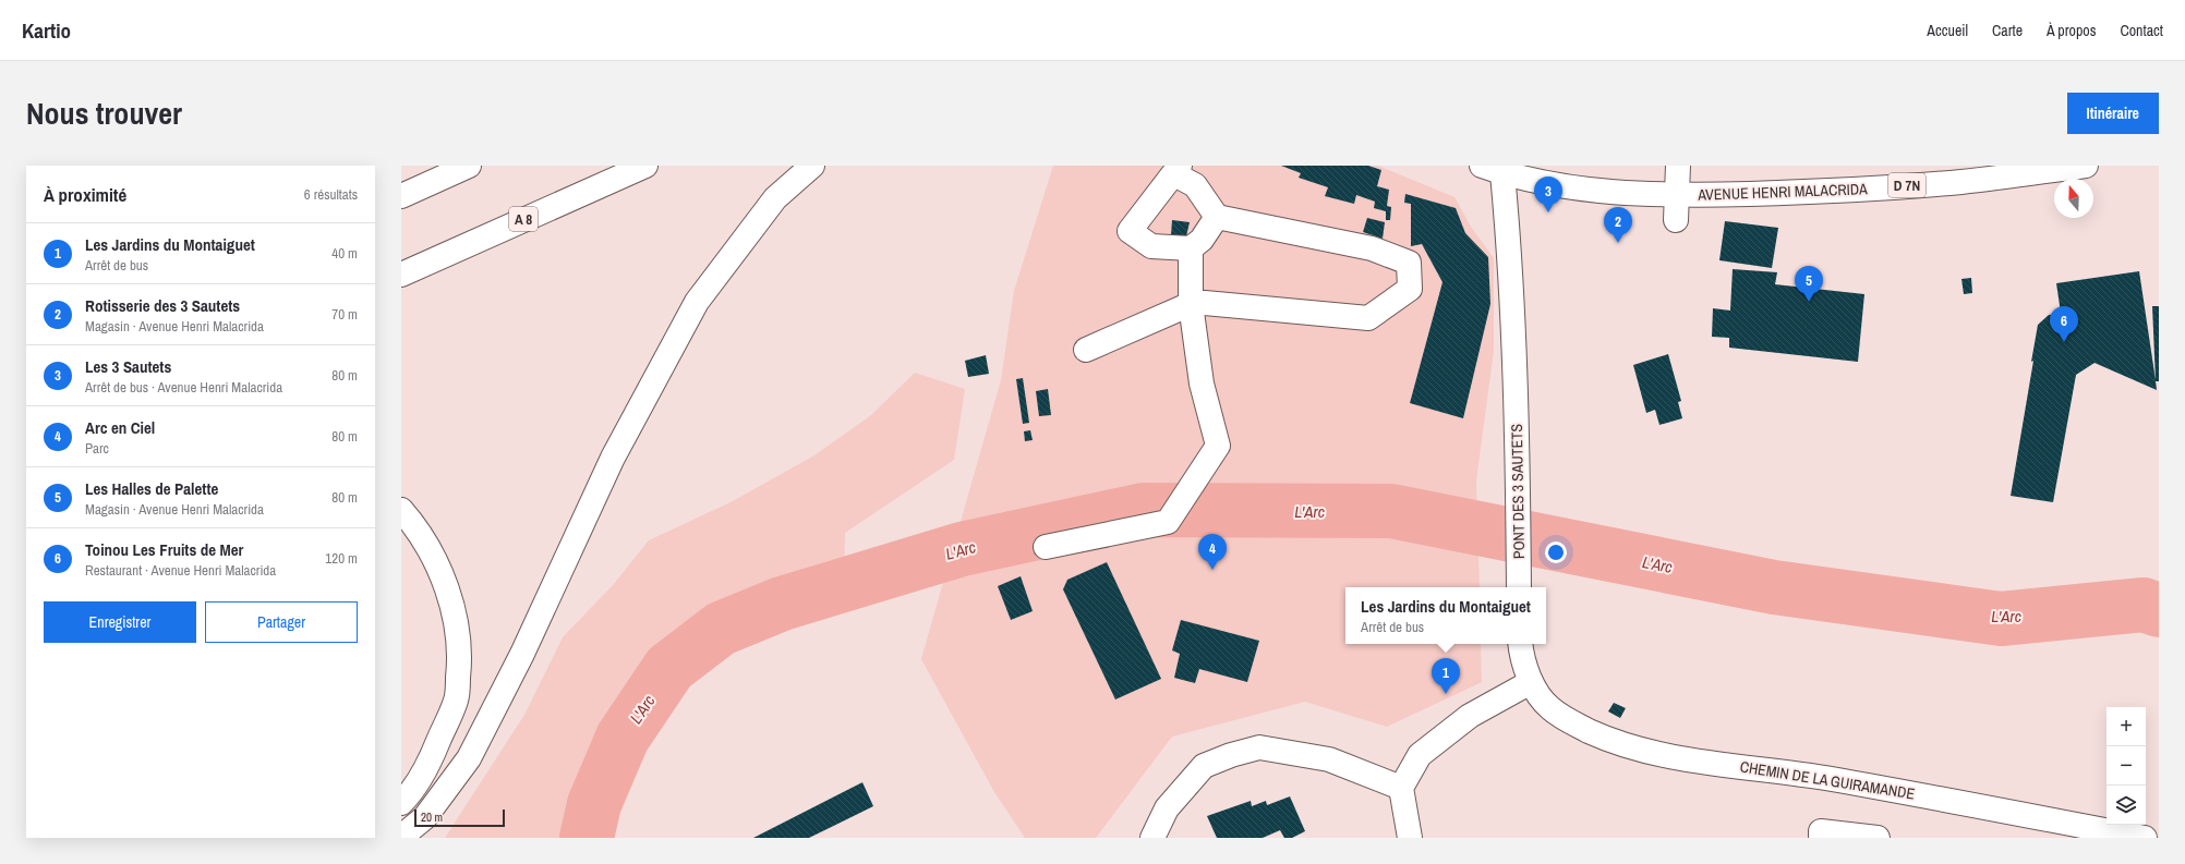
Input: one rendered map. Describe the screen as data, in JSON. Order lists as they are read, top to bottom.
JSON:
{
  "streets": {
    "main road": [
      "D 7N",
      "AVENUE HENRI MALACRIDA",
      "A 8",
      "PONT DES 3 SAUTETS",
      "CHEMIN DE LA GUIRAMANDE"
    ]
  },
  "crossings": [
    ["AVENUE HENRI MALACRIDA", "PONT DES 3 SAUTETS"]
  ],
  "water": ["L'Arc"],
  "scale_bar": "20 m",
  "north": "top",
  "page": {
    "header": "Kartio",
    "nav": [
      "Accueil",
      "Carte",
      "À propos",
      "Contact"
    ],
    "title": "Nous trouver",
    "buttons": [
      "Itinéraire",
      ["Enregistrer", "Partager"]
    ],
    "heading": ["À proximité", "6 résultats"],
    "pins": [
      "3",
      "2",
      "5",
      "6",
      "4",
      "1"
    ],
    "list": [
      {
        "mark": "1",
        "name": "Les Jardins du Montaiguet",
        "note": "Arrêt de bus",
        "value": "40 m"
      },
      {
        "mark": "2",
        "name": "Rotisserie des 3 Sautets",
        "note": "Magasin · Avenue Henri Malacrida",
        "value": "70 m"
      },
      {
        "mark": "3",
        "name": "Les 3 Sautets",
        "note": "Arrêt de bus · Avenue Henri Malacrida",
        "value": "80 m"
      },
      {
        "mark": "4",
        "name": "Arc en Ciel",
        "note": "Parc",
        "value": "80 m"
      },
      {
        "mark": "5",
        "name": "Les Halles de Palette",
        "note": "Magasin · Avenue Henri Malacrida",
        "value": "80 m"
      },
      {
        "mark": "6",
        "name": "Toinou Les Fruits de Mer",
        "note": "Restaurant · Avenue Henri Malacrida",
        "value": "120 m"
      }
    ],
    "popup": ["Les Jardins du Montaiguet", "Arrêt de bus"],
    "map_buttons": ["+", "−"],
    "scale": "20 m"
  }
}
